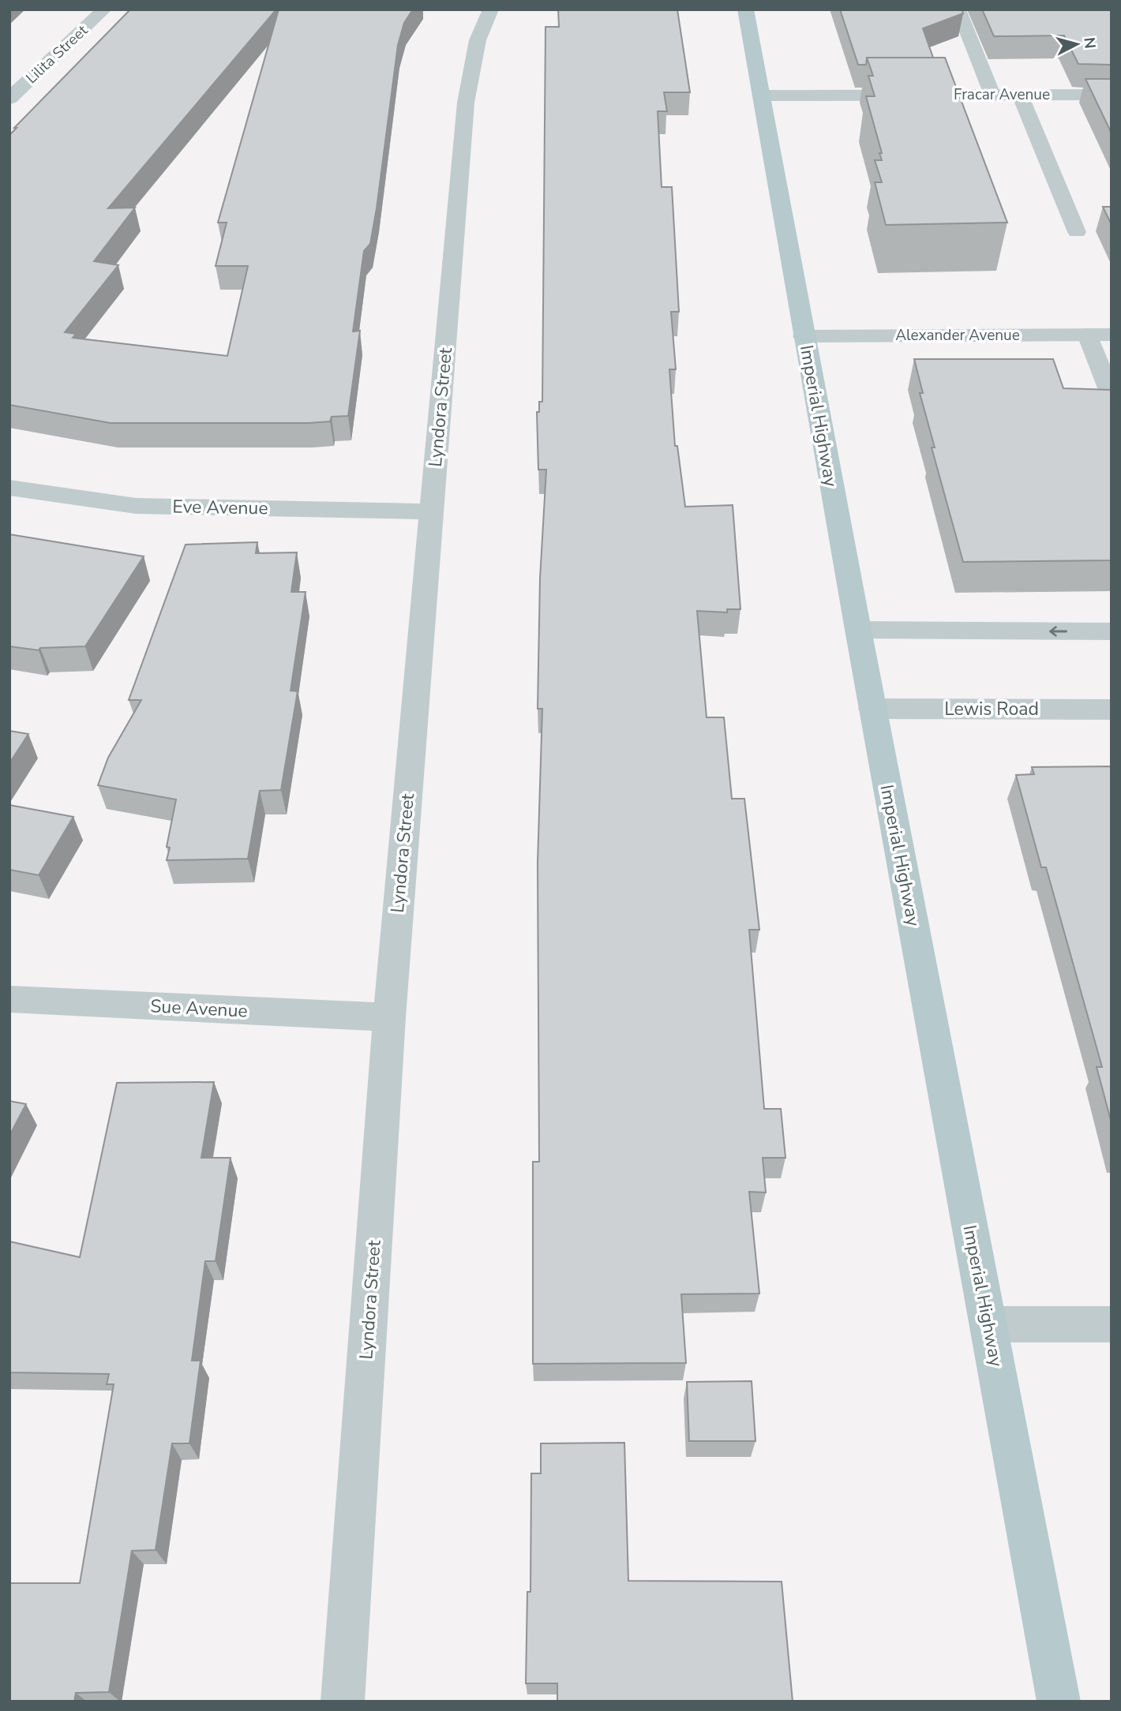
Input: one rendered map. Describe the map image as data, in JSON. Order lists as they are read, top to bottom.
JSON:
{
  "streets": {
    "main road": ["Imperial Highway"],
    "street": [
      "Lilita Street",
      "Fracar Avenue",
      "Alexander Avenue",
      "Lyndora Street",
      "Eve Avenue",
      "Lewis Road",
      "Sue Avenue"
    ]
  },
  "crossings": [
    ["Fracar Avenue", "Imperial Highway"],
    ["Alexander Avenue", "Imperial Highway"],
    ["Lyndora Street", "Eve Avenue"],
    ["Lyndora Street", "Sue Avenue"],
    ["Imperial Highway", "Lewis Road"]
  ],
  "north": "right"
}
